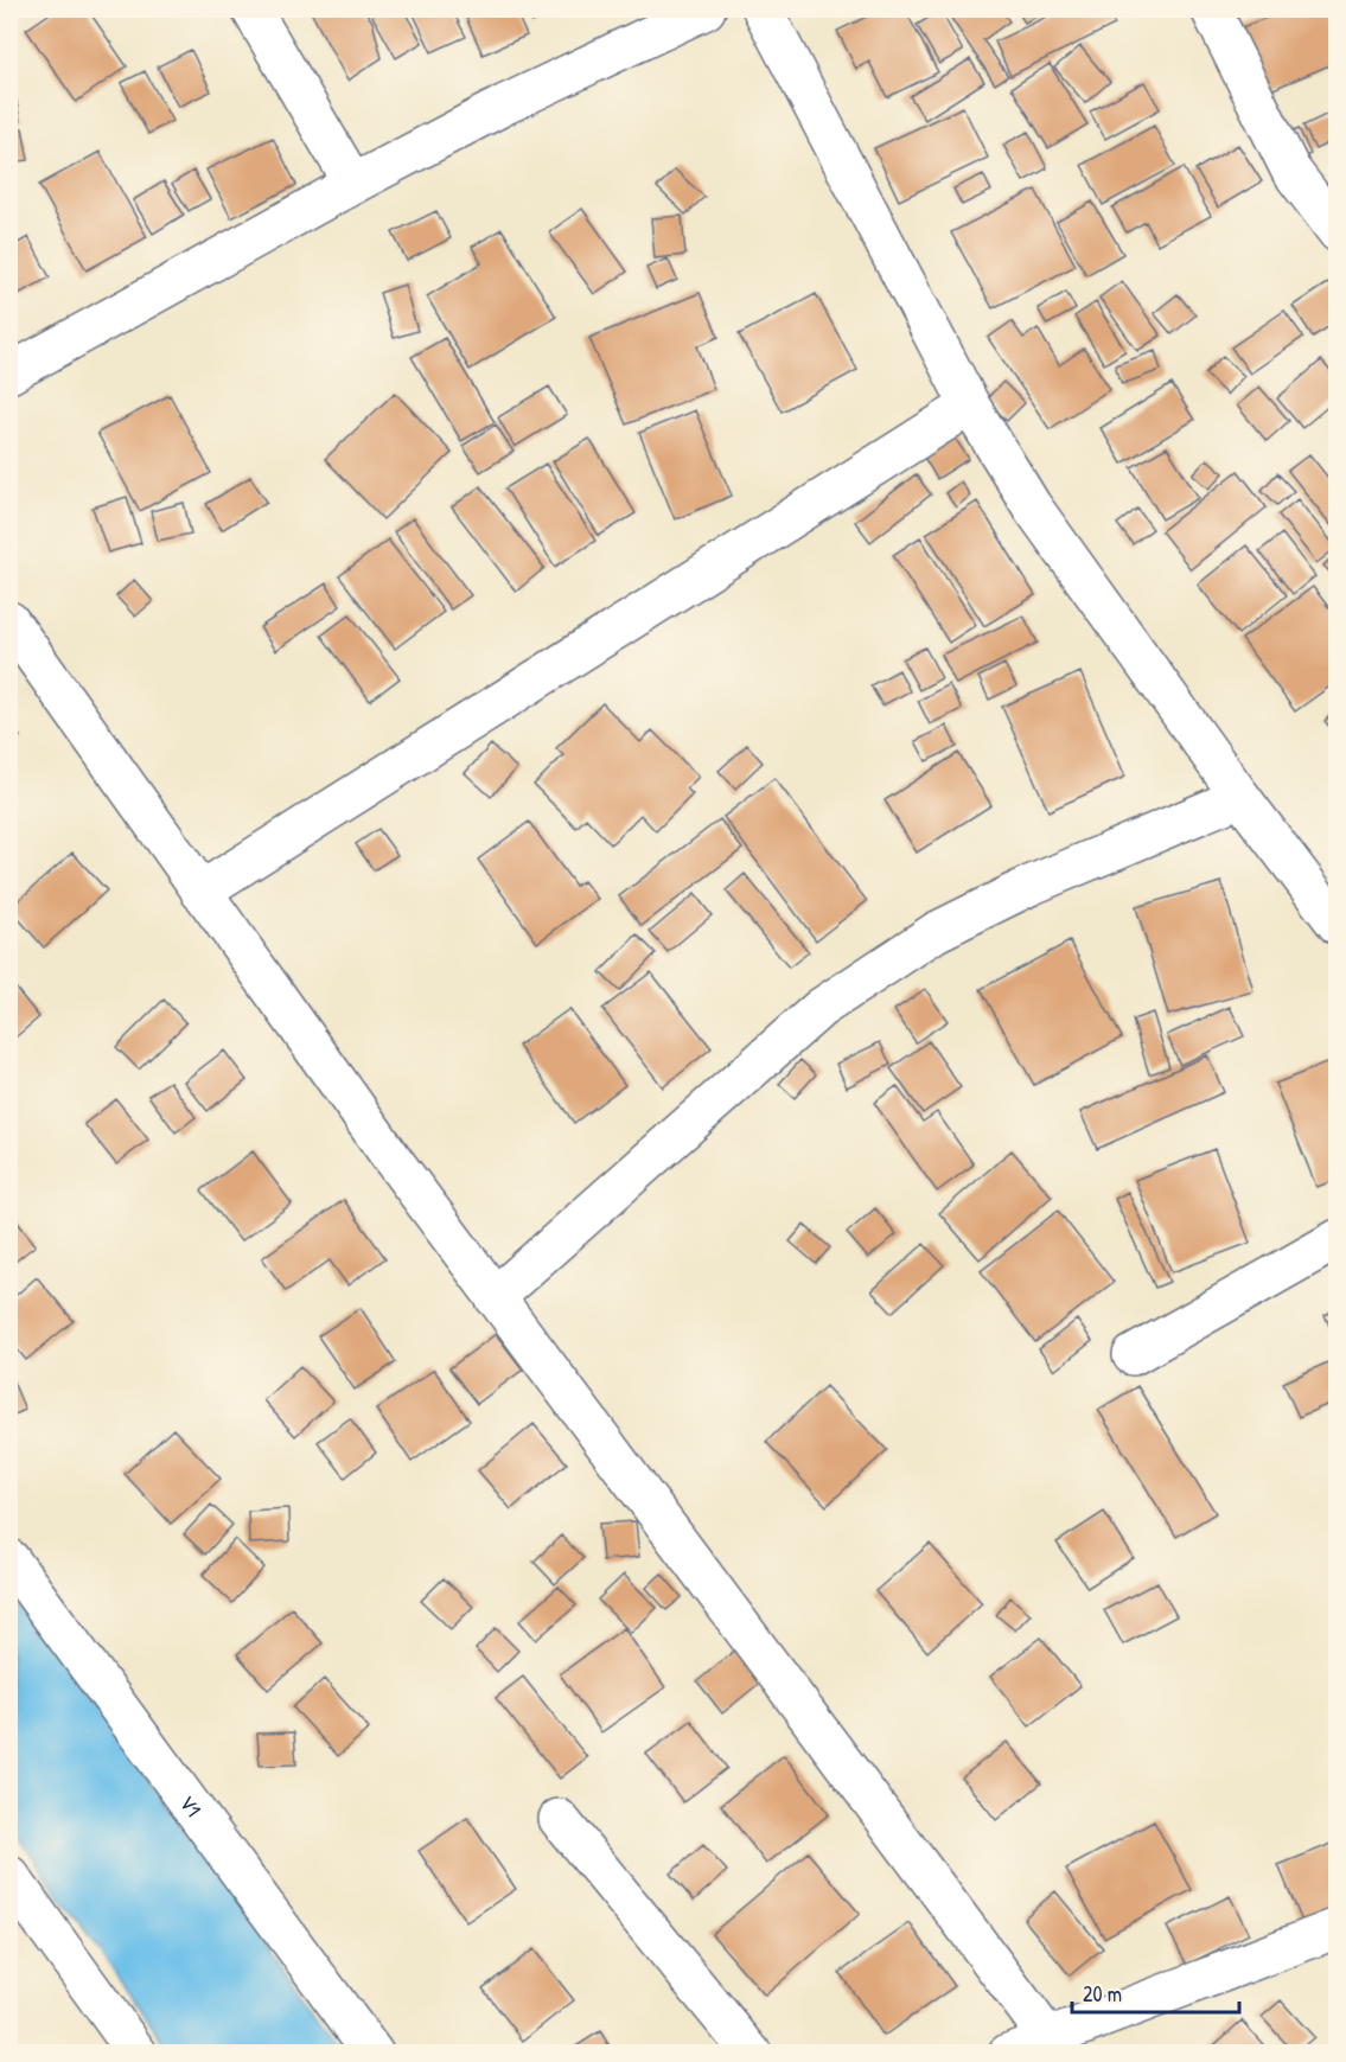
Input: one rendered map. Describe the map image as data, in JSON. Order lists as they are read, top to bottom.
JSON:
{
  "streets": {
    "street": ["V1"]
  },
  "scale_bar": "20 m"
}
